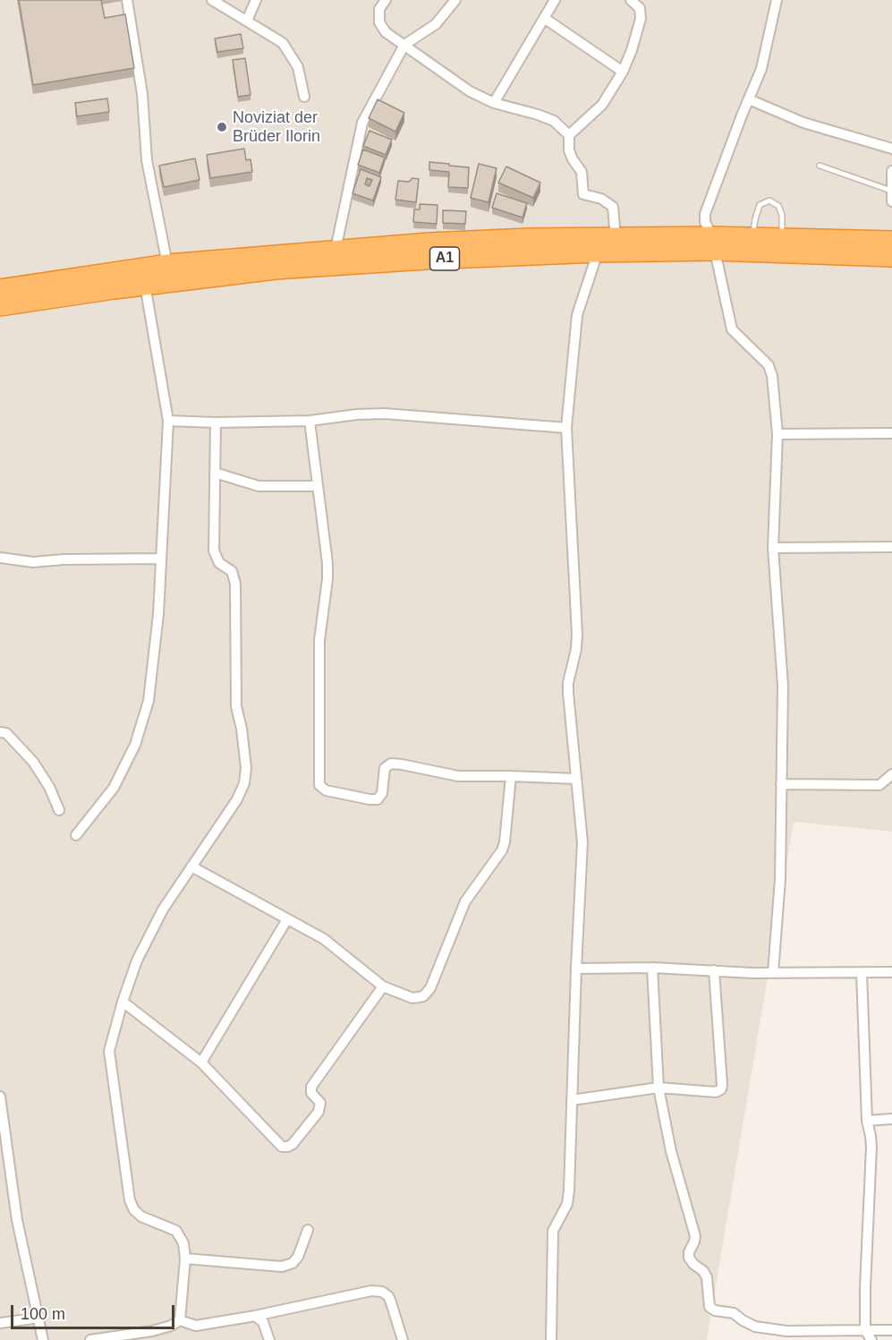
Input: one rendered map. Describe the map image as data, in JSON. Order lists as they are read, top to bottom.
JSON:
{
  "streets": {
    "highway": ["A1"]
  },
  "places": ["Noviziat der Brüder Ilorin"],
  "scale_bar": "100 m"
}
